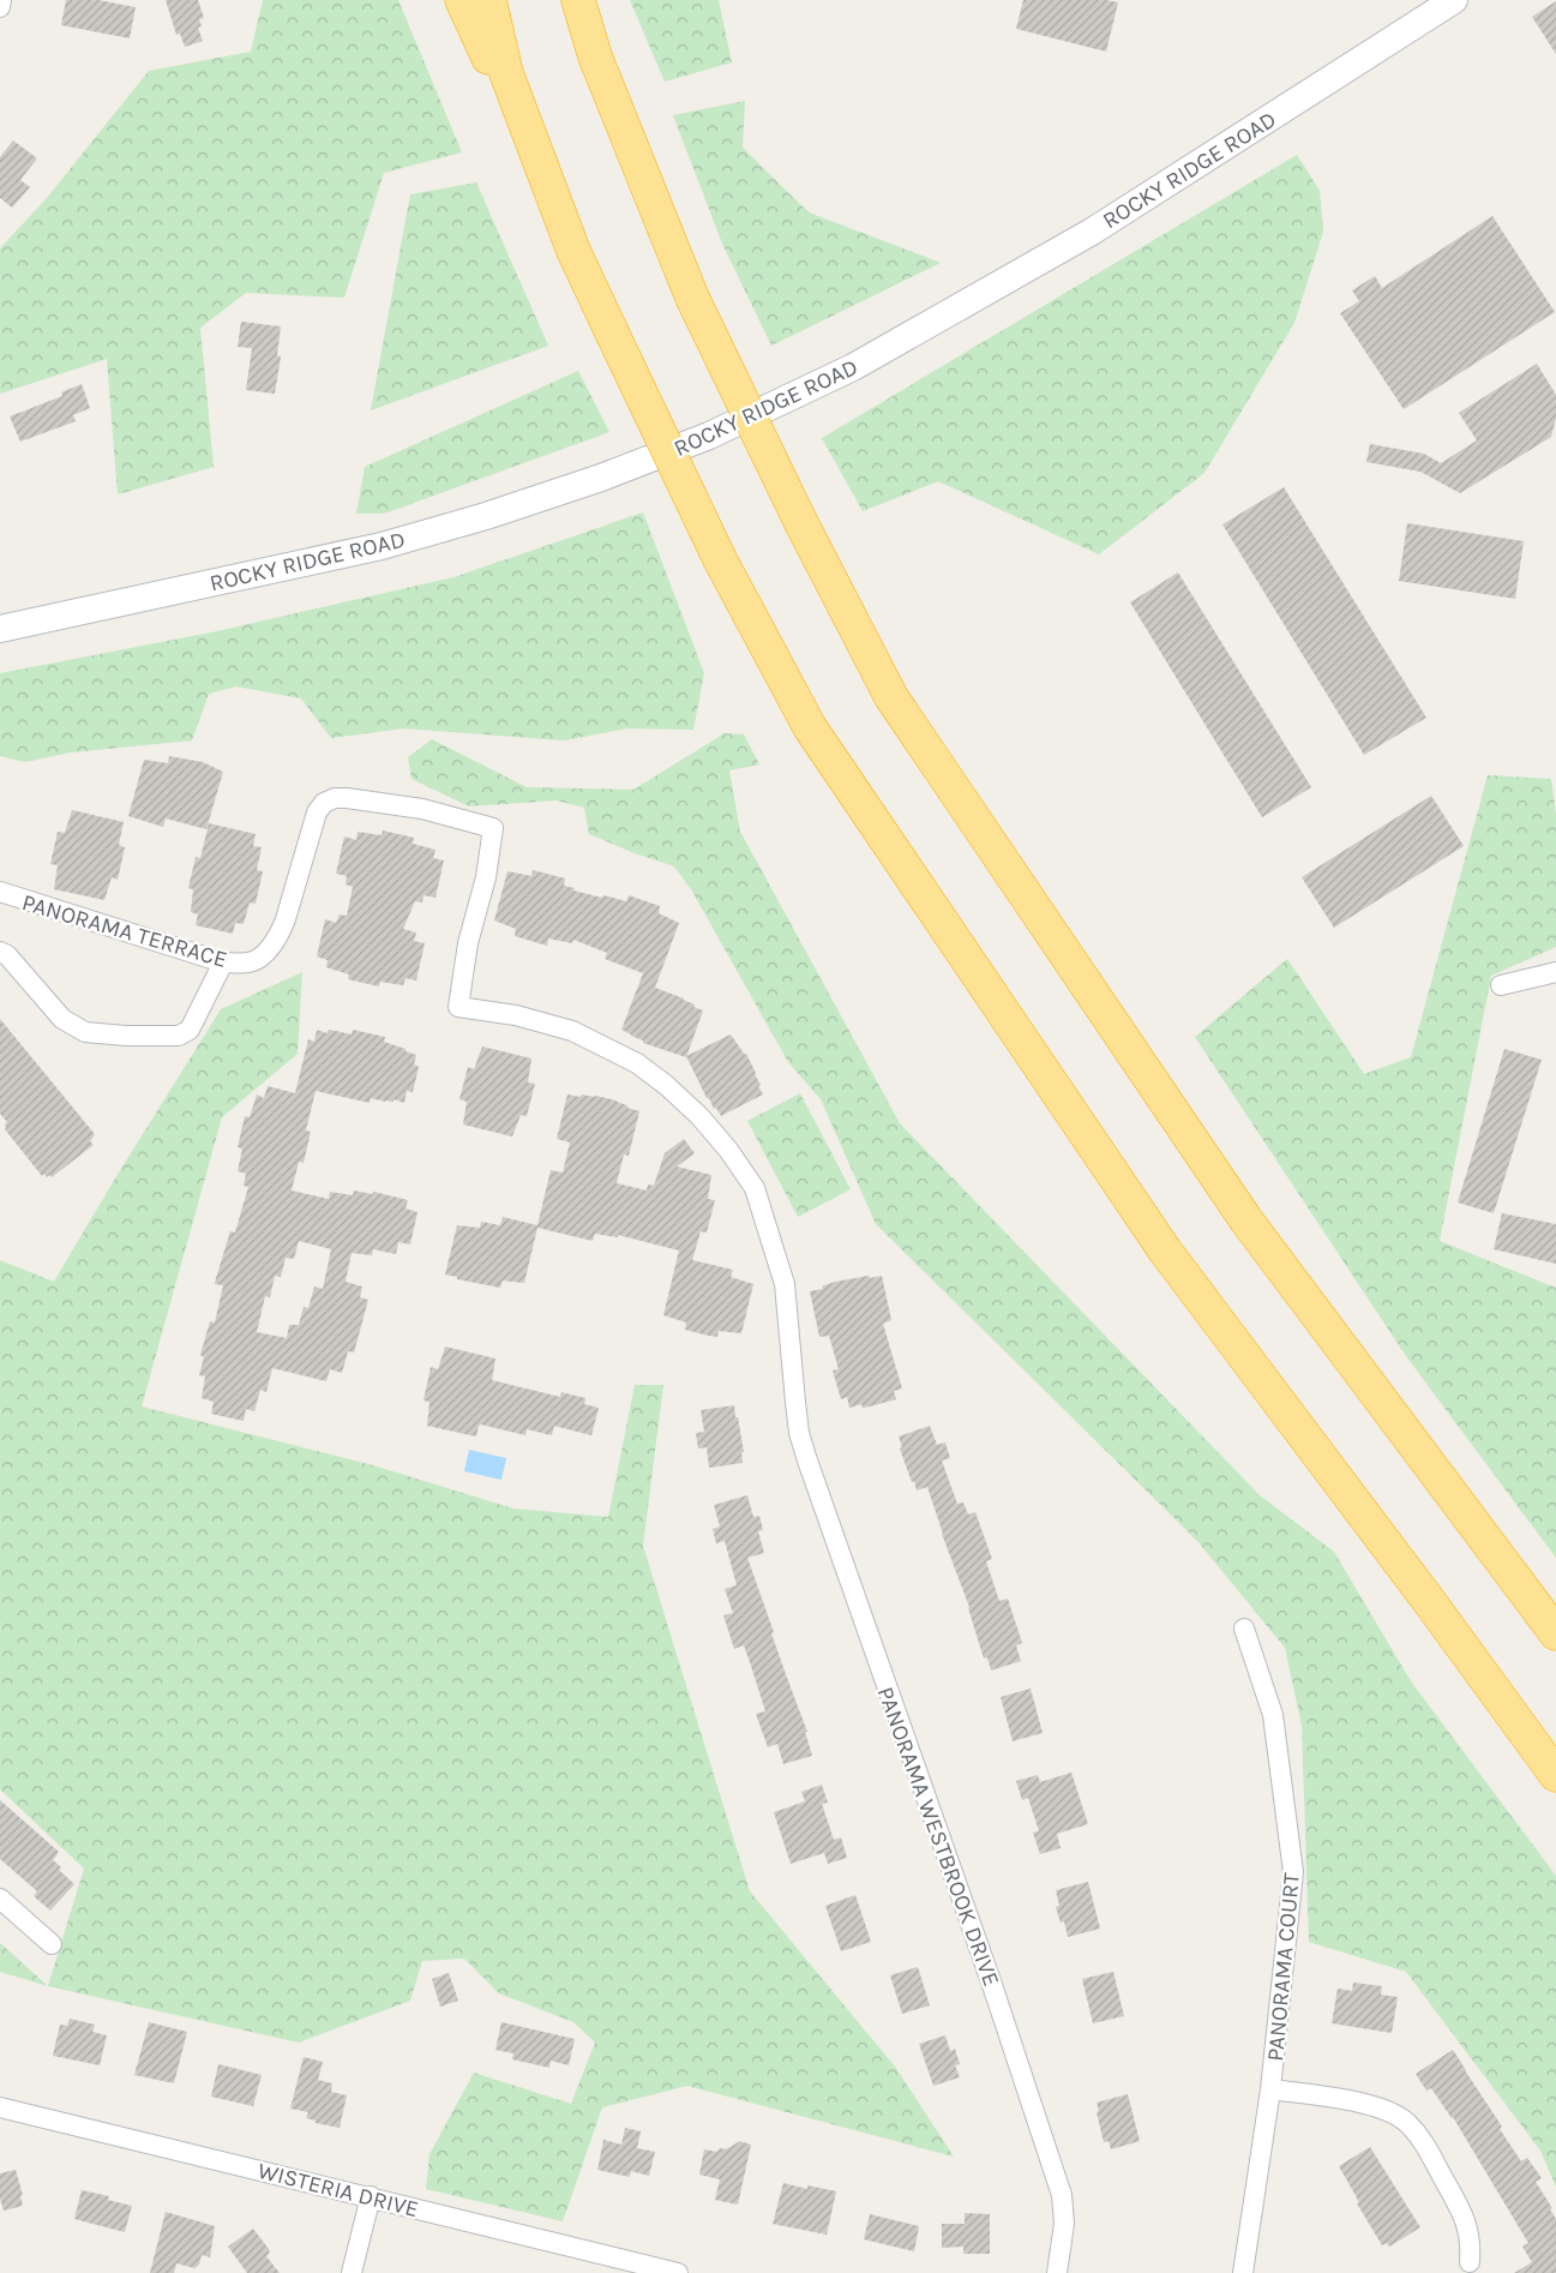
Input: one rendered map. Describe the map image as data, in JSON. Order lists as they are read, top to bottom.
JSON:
{
  "streets": {
    "main road": ["ROCKY RIDGE ROAD"],
    "street": [
      "PANORAMA TERRACE",
      "PANORAMA WESTBROOK DRIVE",
      "PANORAMA COURT",
      "WISTERIA DRIVE"
    ]
  },
  "crossings": [
    ["PANORAMA TERRACE", "PANORAMA WESTBROOK DRIVE"]
  ]
}
